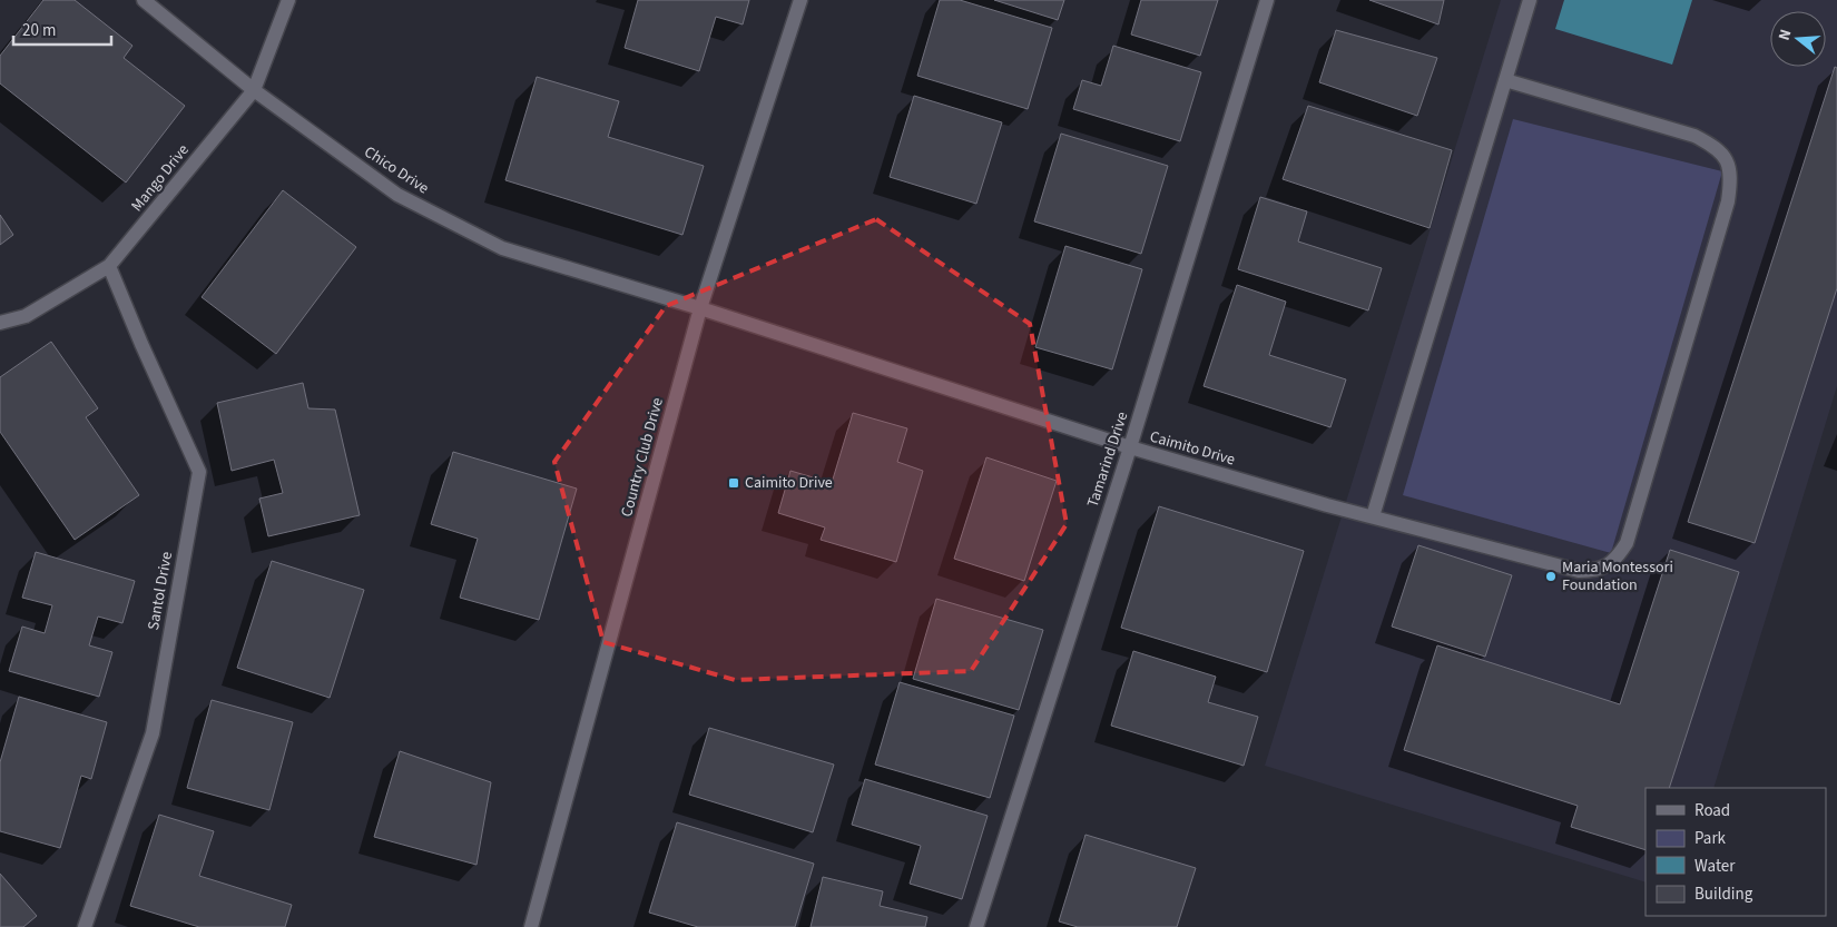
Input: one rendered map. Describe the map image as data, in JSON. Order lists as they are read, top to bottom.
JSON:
{
  "streets": {
    "street": [
      "Chico Drive",
      "Mango Drive",
      "Caimito Drive",
      "Country Club Drive",
      "Tamarind Drive",
      "Santol Drive"
    ]
  },
  "crossings": [
    ["Chico Drive", "Mango Drive"],
    ["Chico Drive", "Caimito Drive"],
    ["Chico Drive", "Country Club Drive"],
    ["Mango Drive", "Santol Drive"],
    ["Caimito Drive", "Country Club Drive"],
    ["Caimito Drive", "Tamarind Drive"]
  ],
  "places": {
    "transit": ["Caimito Drive"],
    "other": ["Maria Montessori Foundation"]
  },
  "legend": [
    "Road",
    "Park",
    "Water",
    "Building"
  ],
  "scale_bar": "20 m",
  "north": "left"
}
